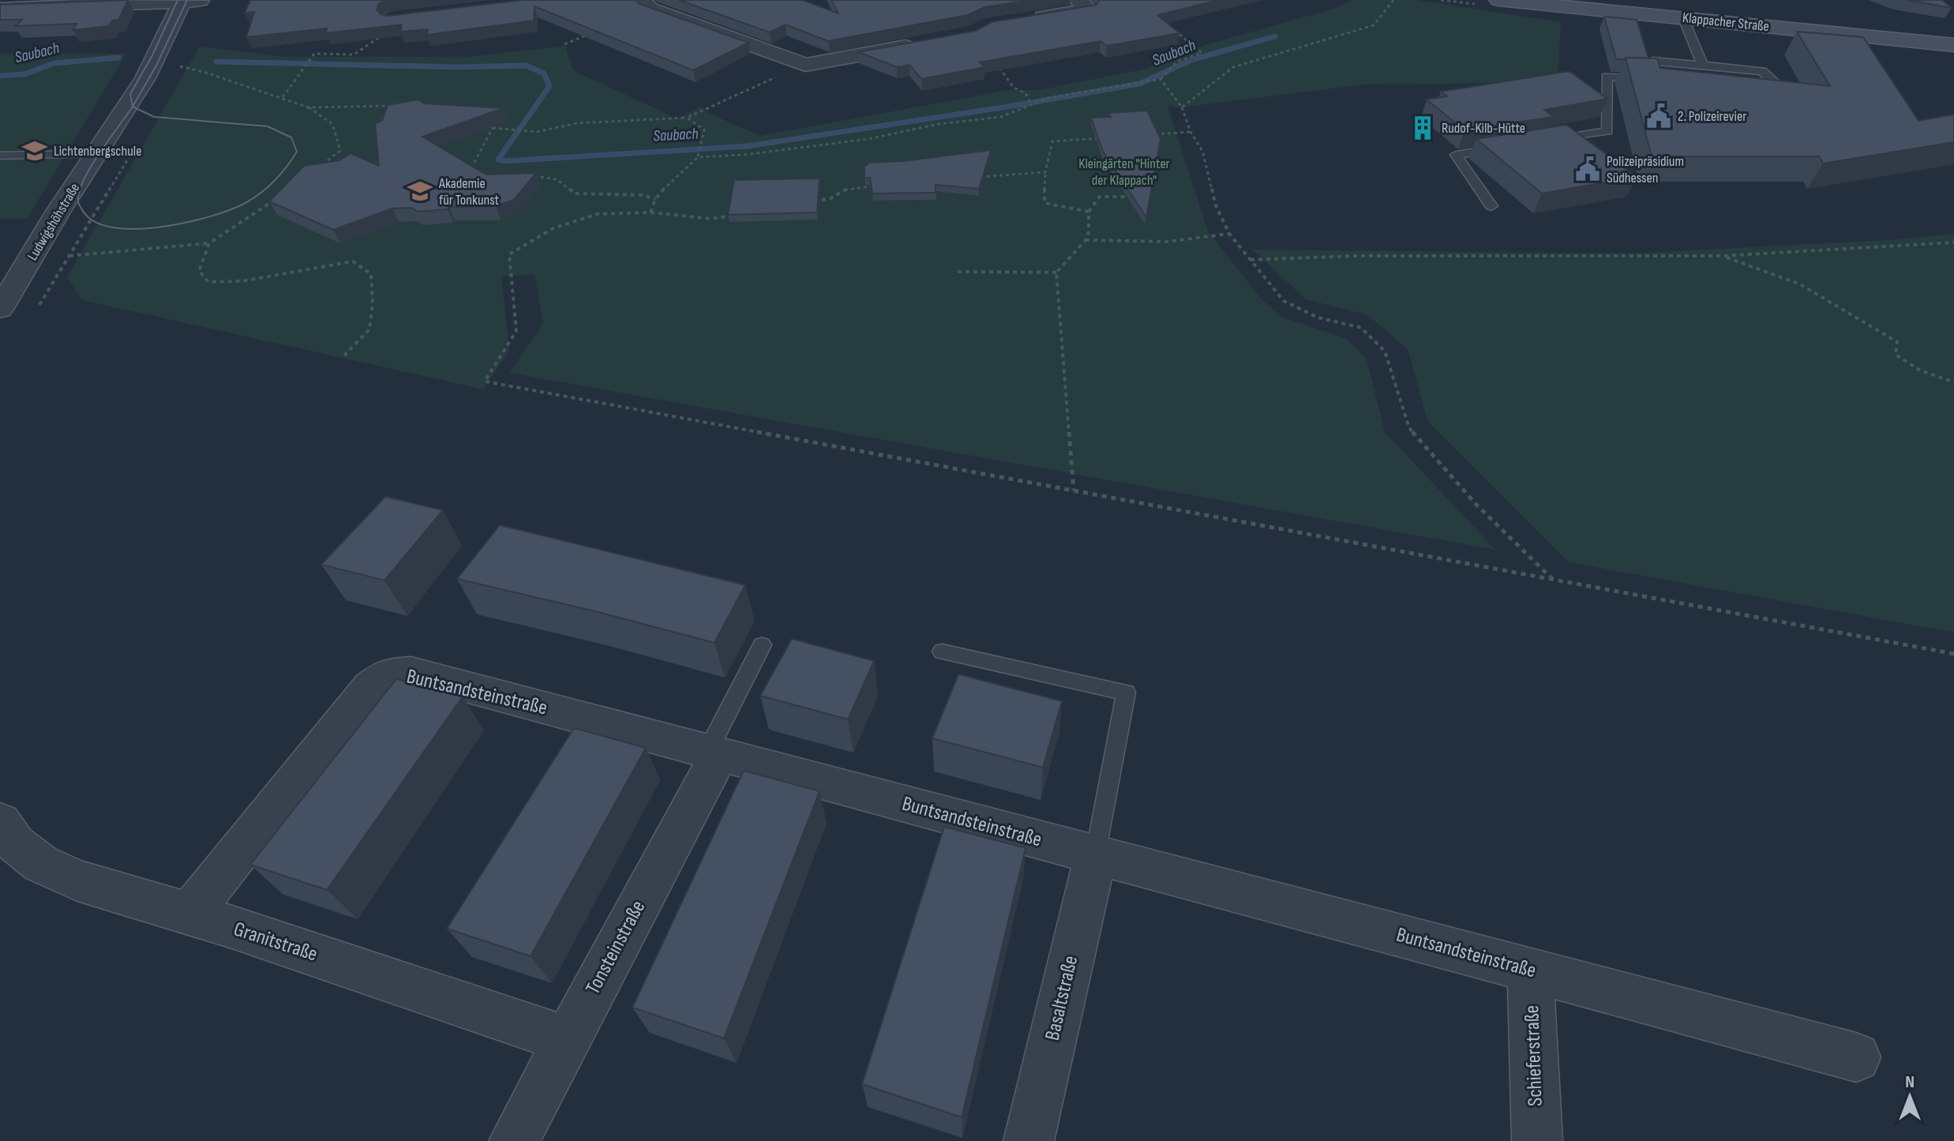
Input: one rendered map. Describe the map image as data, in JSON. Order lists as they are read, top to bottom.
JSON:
{
  "streets": {
    "main road": ["Klappacher Straße"],
    "street": [
      "Ludwigshöhstraße",
      "Buntsandsteinstraße",
      "Granitstraße",
      "Tonsteinstraße",
      "Basaltstraße",
      "Schieferstraße"
    ]
  },
  "crossings": [
    ["Buntsandsteinstraße", "Granitstraße"],
    ["Buntsandsteinstraße", "Tonsteinstraße"],
    ["Buntsandsteinstraße", "Basaltstraße"],
    ["Buntsandsteinstraße", "Schieferstraße"],
    ["Granitstraße", "Tonsteinstraße"]
  ],
  "water": ["Saubach"],
  "parks": ["Kleingärten \"Hinter der Klappach\""],
  "places": {
    "public building": ["2. Polizeirevier", "Polizeipräsidium Südhessen"],
    "building": ["Rudof-Kilb-Hütte"],
    "school or university": ["Lichtenbergschule", "Akademie für Tonkunst"]
  },
  "north": "top"
}
